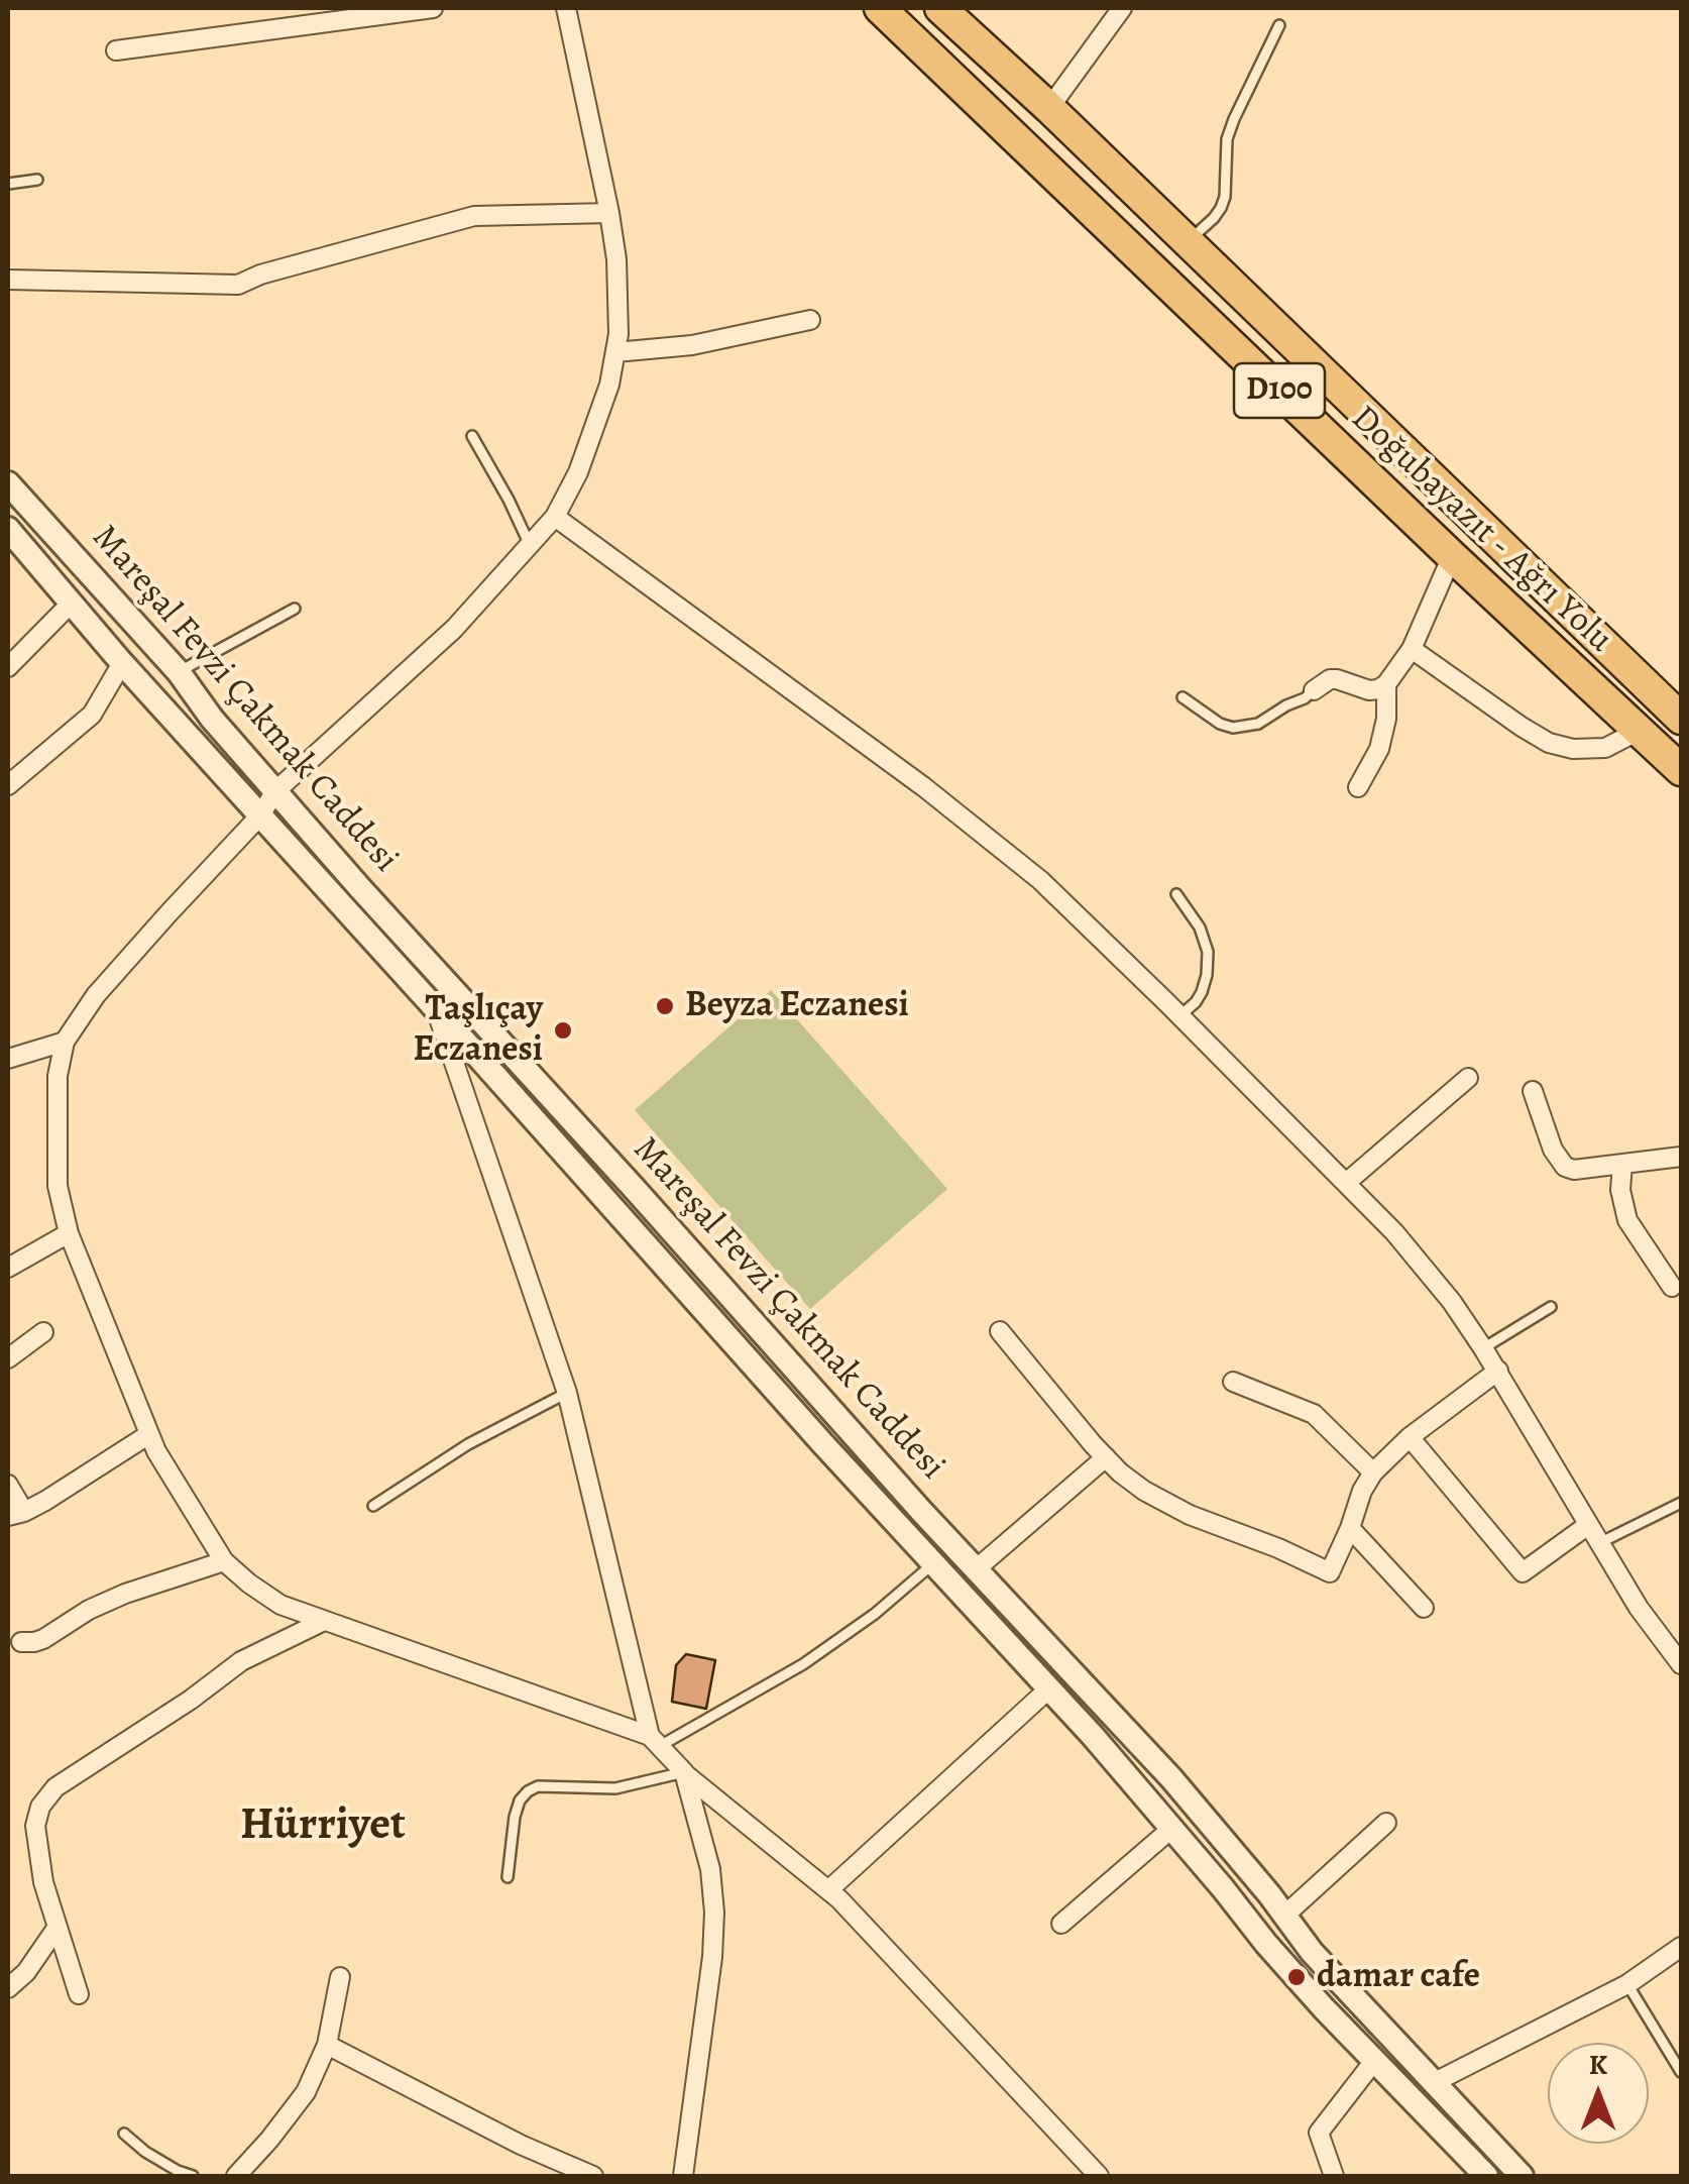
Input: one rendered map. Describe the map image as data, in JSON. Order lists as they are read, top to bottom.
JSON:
{
  "streets": {
    "highway": ["D100", "Doğubayazıt - Ağrı Yolu"],
    "street": ["Mareşal Fevzi Çakmak Caddesi"]
  },
  "districts": ["Hürriyet"],
  "places": ["Beyza Eczanesi", "Taşlıçay Eczanesi", "damar cafe"],
  "north": "top"
}
